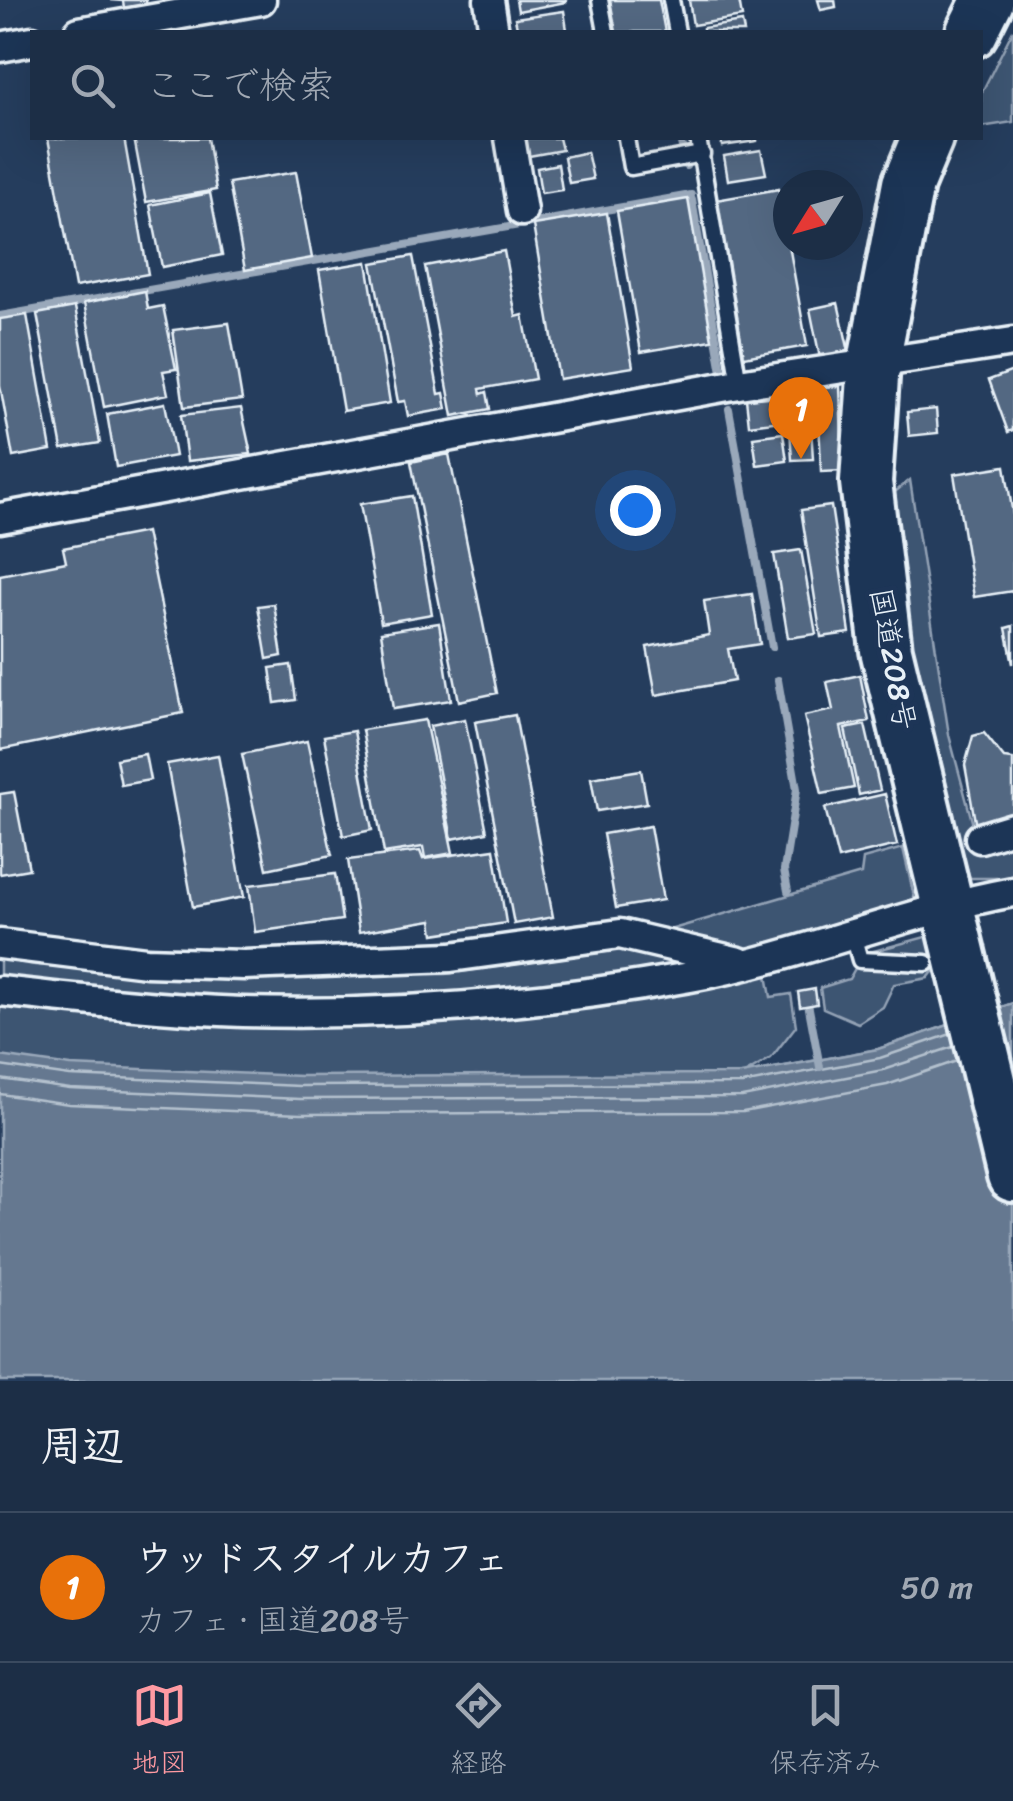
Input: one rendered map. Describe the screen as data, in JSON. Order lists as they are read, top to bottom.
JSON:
{
  "streets": {
    "highway": ["国道208号"]
  },
  "north": "bottom left",
  "page": {
    "search": "ここで検索",
    "pins": "1",
    "heading": "周辺",
    "list": [
      {
        "mark": "1",
        "name": "ウッドスタイルカフェ",
        "note": "カフェ · 国道208号",
        "value": "50 m"
      }
    ],
    "nav": ["地図", "経路", "保存済み"]
  }
}
